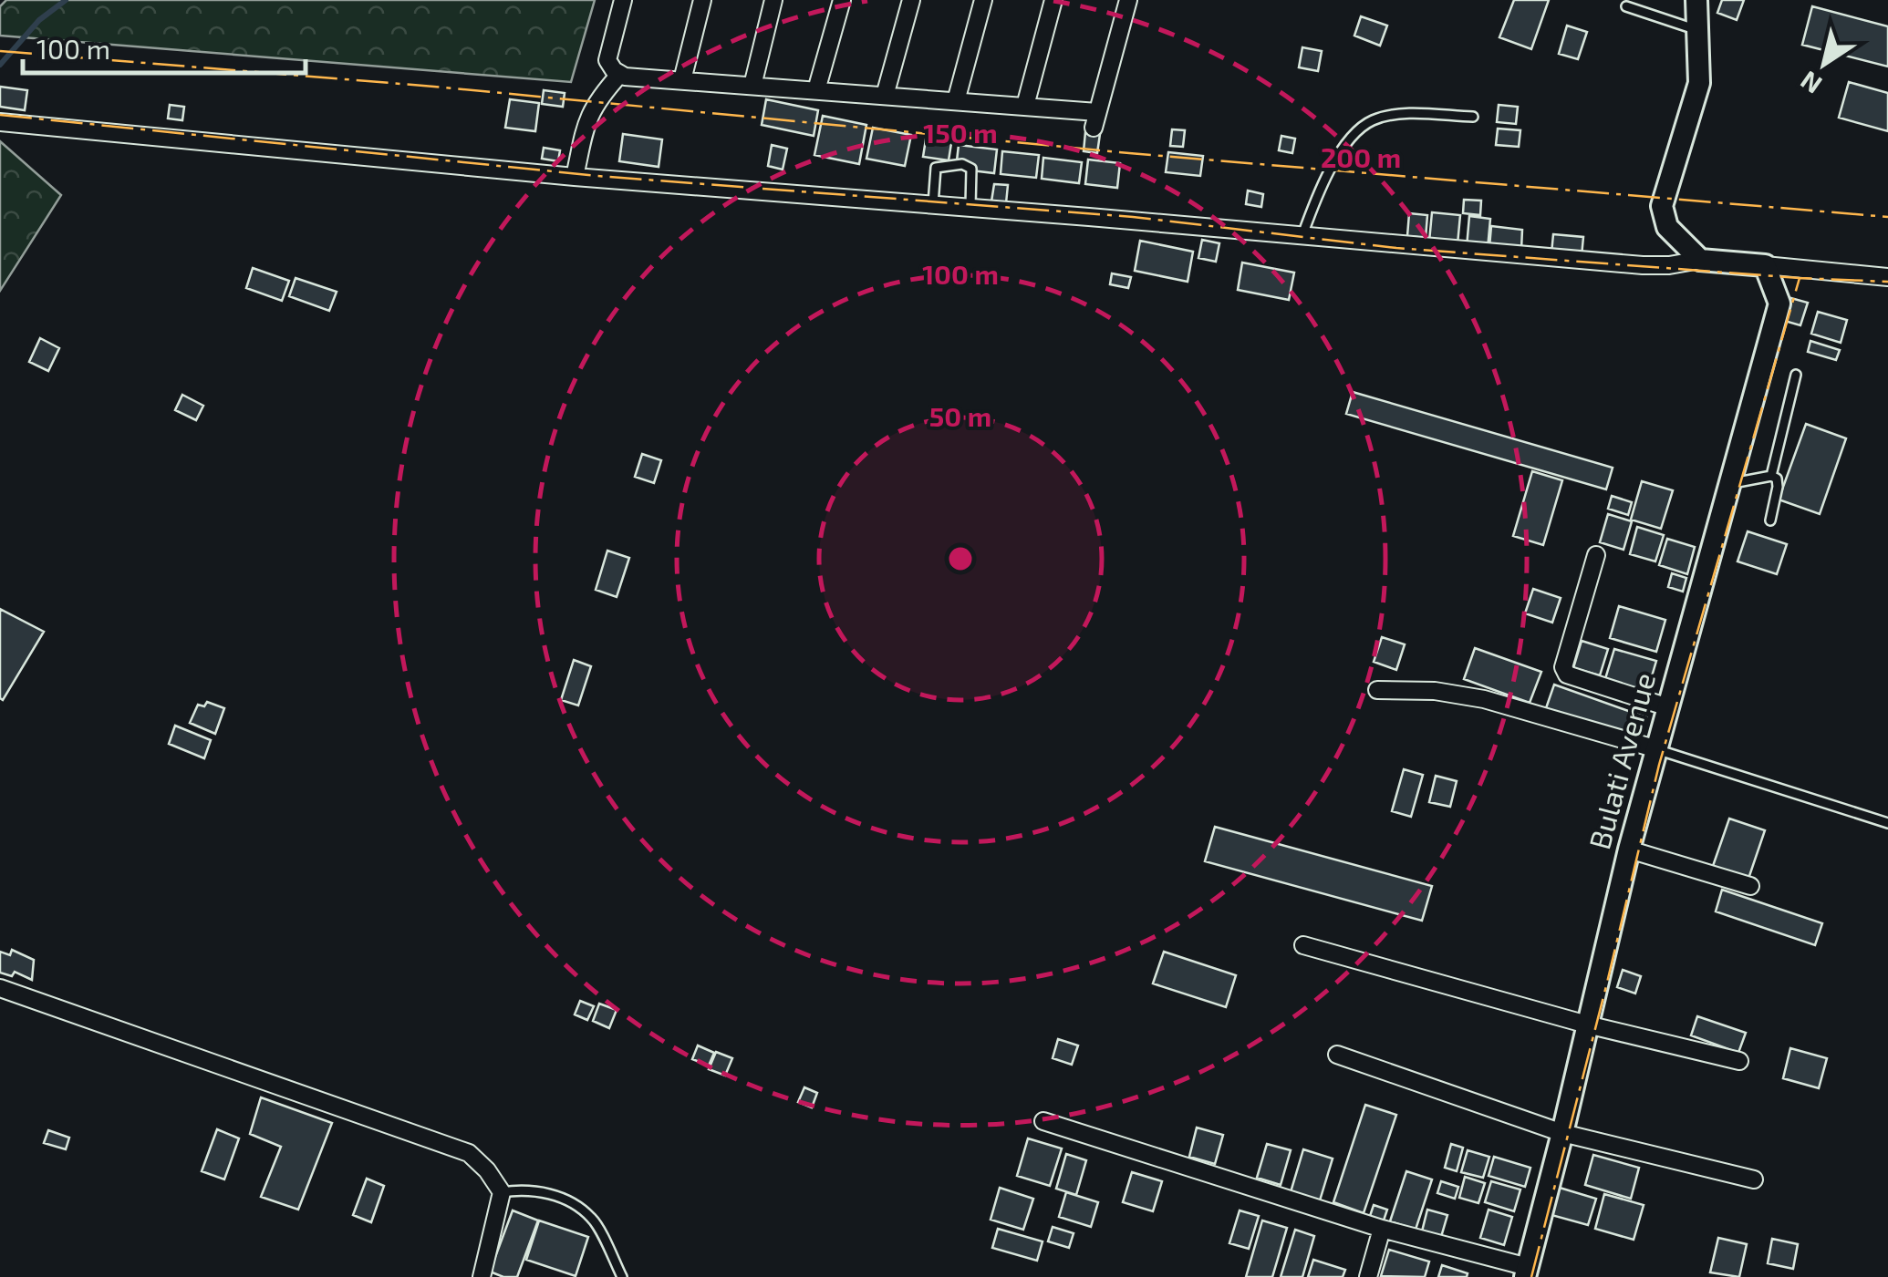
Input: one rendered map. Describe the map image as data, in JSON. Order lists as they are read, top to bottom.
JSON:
{
  "streets": {
    "street": ["Bulati Avenue"]
  },
  "scale_bar": "100 m",
  "north": "bottom left",
  "rings": [
    "150 m",
    "200 m",
    "100 m",
    "50 m"
  ]
}
